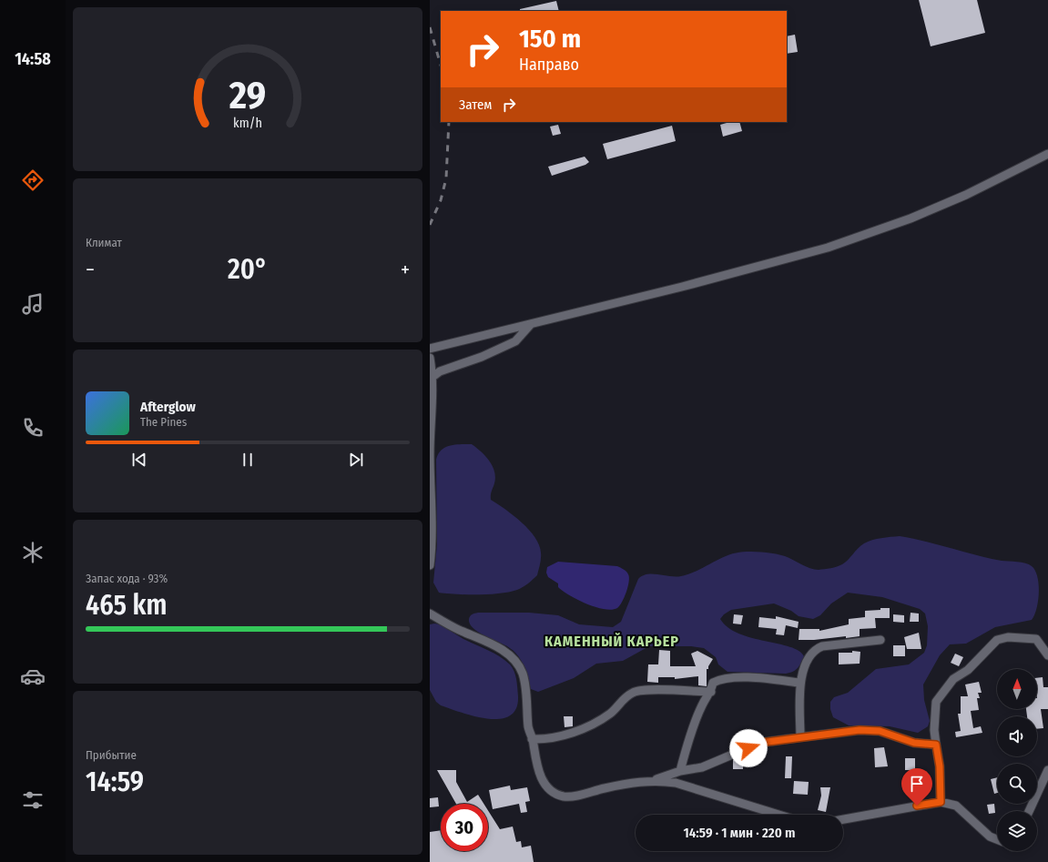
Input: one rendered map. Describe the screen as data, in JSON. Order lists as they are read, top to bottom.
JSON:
{
  "districts": ["КАМЕННЫЙ КАРЬЕР"],
  "north": "top",
  "page": {
    "tabs": "14:58",
    "turn": ["150 m", "Направо"],
    "then": "Затем",
    "tile": [
      "Климат",
      ["Запас хода · 93%", "465 km"],
      ["Прибытие", "14:59"]
    ],
    "heat": ["−", "20°", "+"],
    "song": ["Afterglow", "The Pines"],
    "limit": "30",
    "trip": "14:59 · 1 мин · 220 m",
    "gauge": ["29", "km/h"]
  }
}
